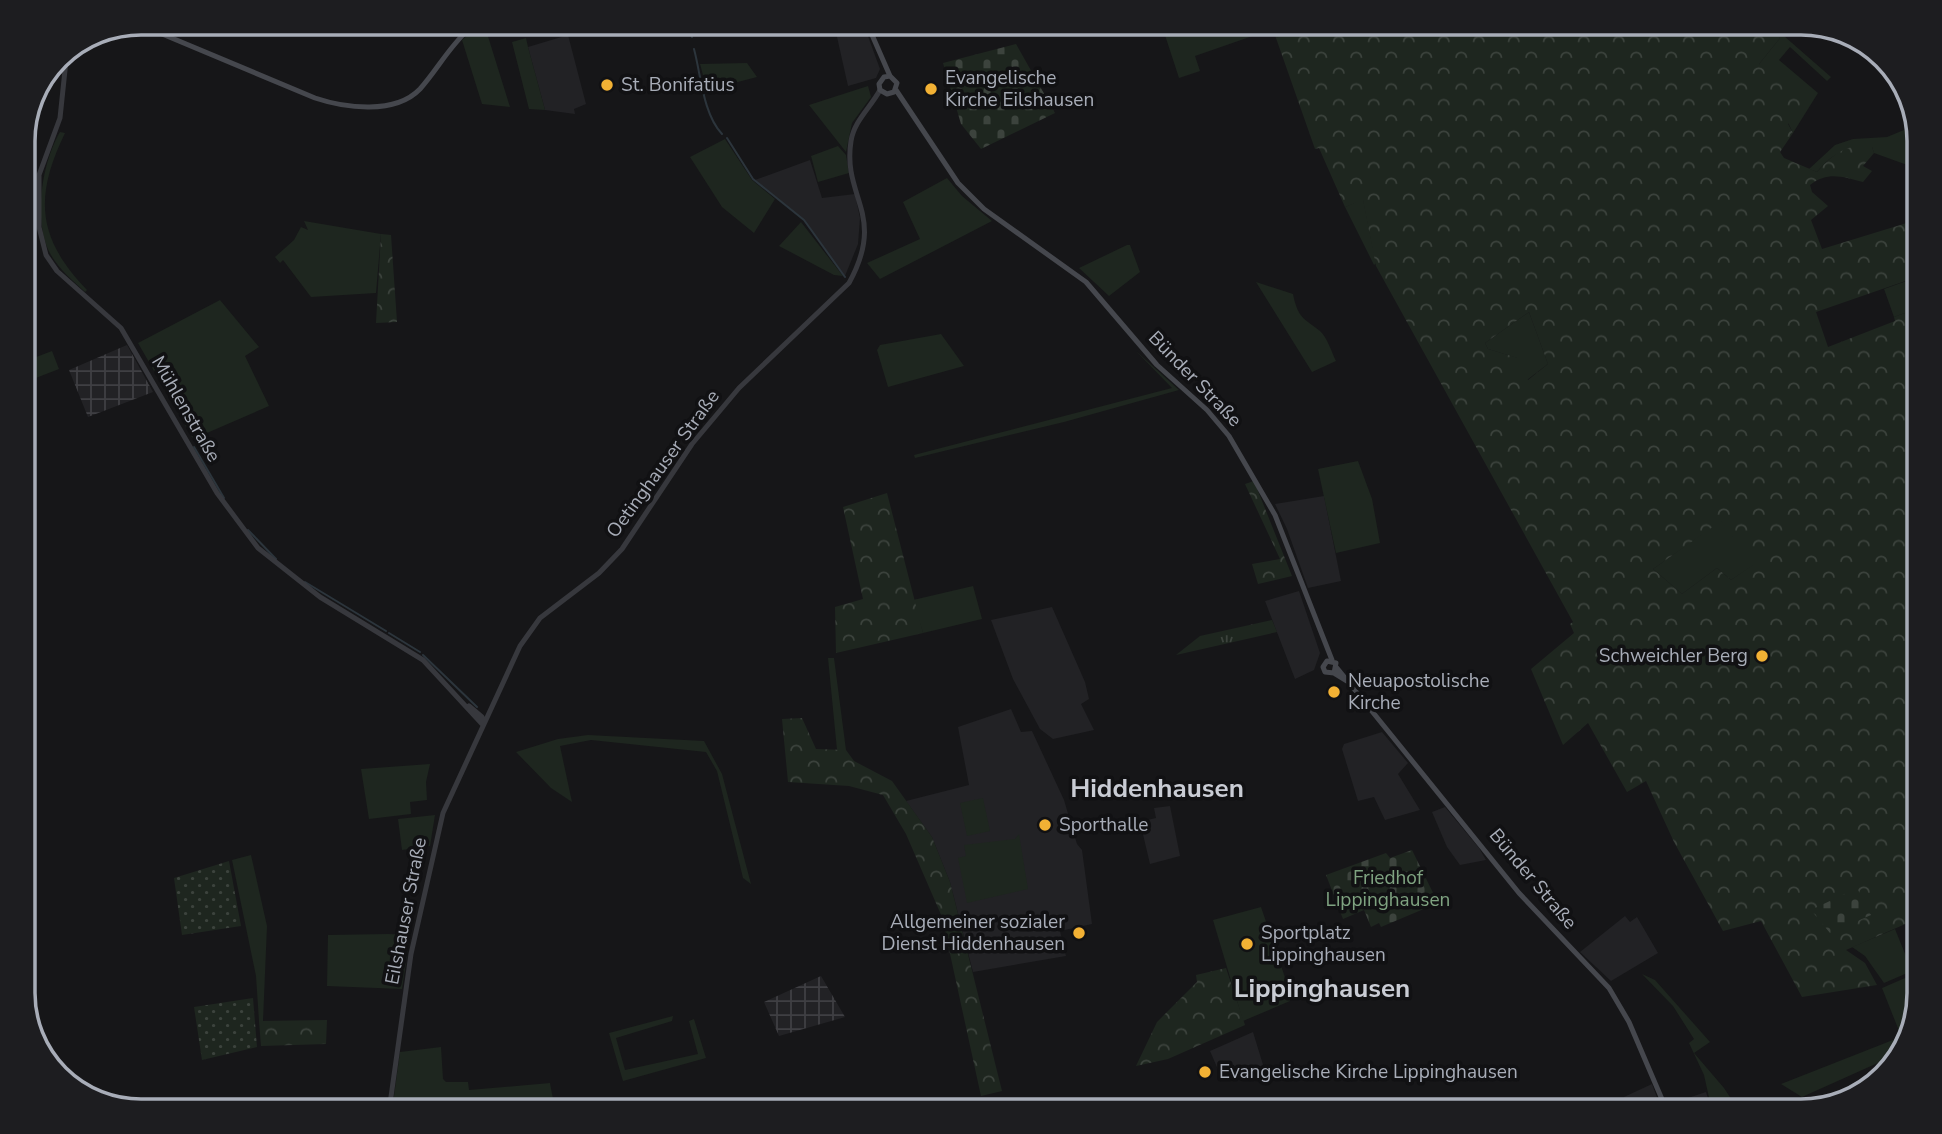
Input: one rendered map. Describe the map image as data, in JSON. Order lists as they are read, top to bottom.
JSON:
{
  "streets": {
    "main road": ["Bünder Straße"],
    "street": ["Mühlenstraße", "Oetinghauser Straße", "Eilshauser Straße"]
  },
  "crossings": [
    ["Bünder Straße", "Oetinghauser Straße"],
    ["Mühlenstraße", "Oetinghauser Straße"],
    ["Mühlenstraße", "Eilshauser Straße"],
    ["Oetinghauser Straße", "Eilshauser Straße"]
  ],
  "districts": ["Hiddenhausen", "Lippinghausen"],
  "parks": ["Friedhof Lippinghausen"],
  "places": [
    "St. Bonifatius",
    "Evangelische Kirche Eilshausen",
    "Schweichler Berg",
    "Neuapostolische Kirche",
    "Sporthalle",
    "Allgemeiner sozialer Dienst Hiddenhausen",
    "Sportplatz Lippinghausen",
    "Evangelische Kirche Lippinghausen"
  ]
}
